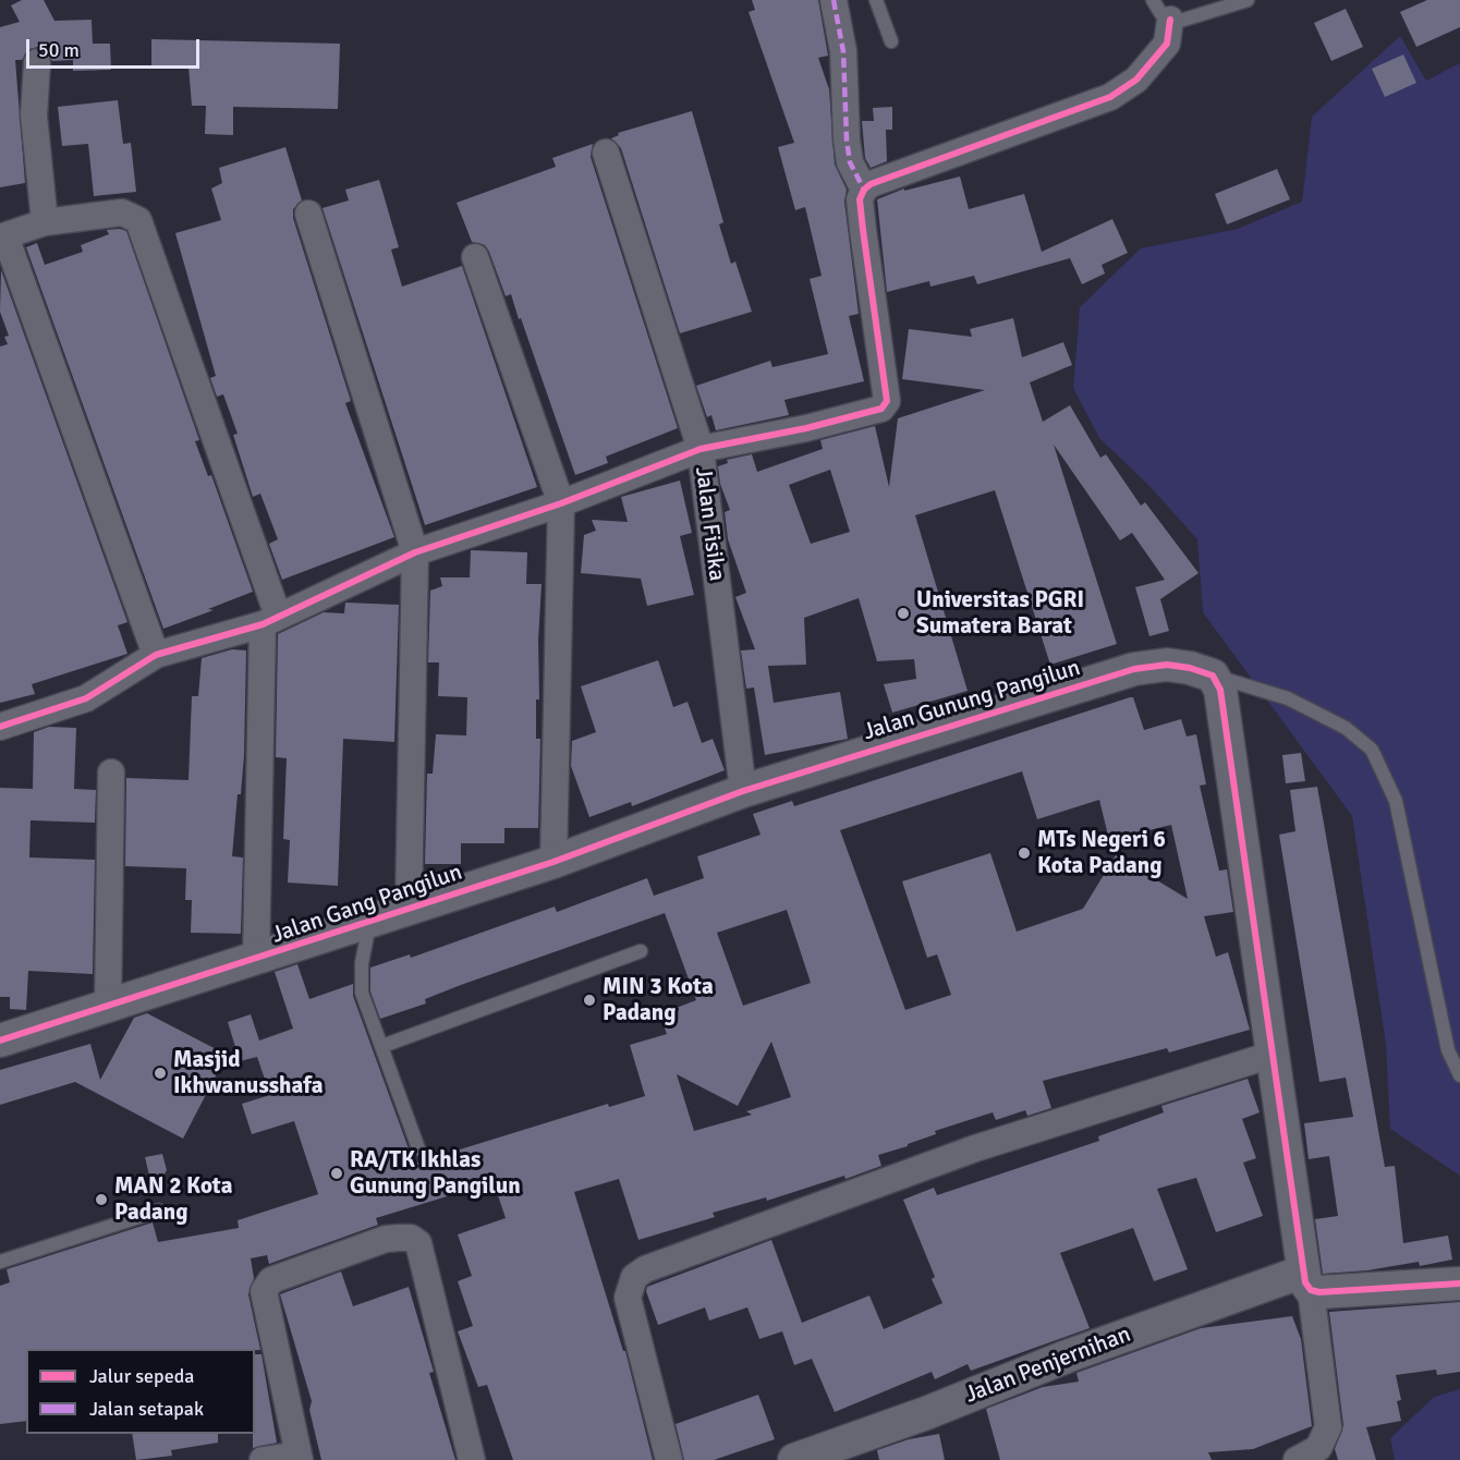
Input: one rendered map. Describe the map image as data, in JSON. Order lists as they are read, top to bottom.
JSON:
{
  "streets": {
    "street": [
      "Jalan Fisika",
      "Jalan Gunung Pangilun",
      "Jalan Gang Pangilun",
      "Jalan Penjernihan"
    ]
  },
  "crossings": [
    ["Jalan Fisika", "Jalan Gunung Pangilun"],
    ["Jalan Fisika", "Jalan Gang Pangilun"],
    ["Jalan Gunung Pangilun", "Jalan Gang Pangilun"]
  ],
  "places": [
    "Universitas PGRI Sumatera Barat",
    "MTs Negeri 6 Kota Padang",
    "MIN 3 Kota Padang",
    "Masjid Ikhwanusshafa",
    "RA/TK Ikhlas Gunung Pangilun",
    "MAN 2 Kota Padang"
  ],
  "legend": ["Jalur sepeda", "Jalan setapak"],
  "scale_bar": "50 m"
}
